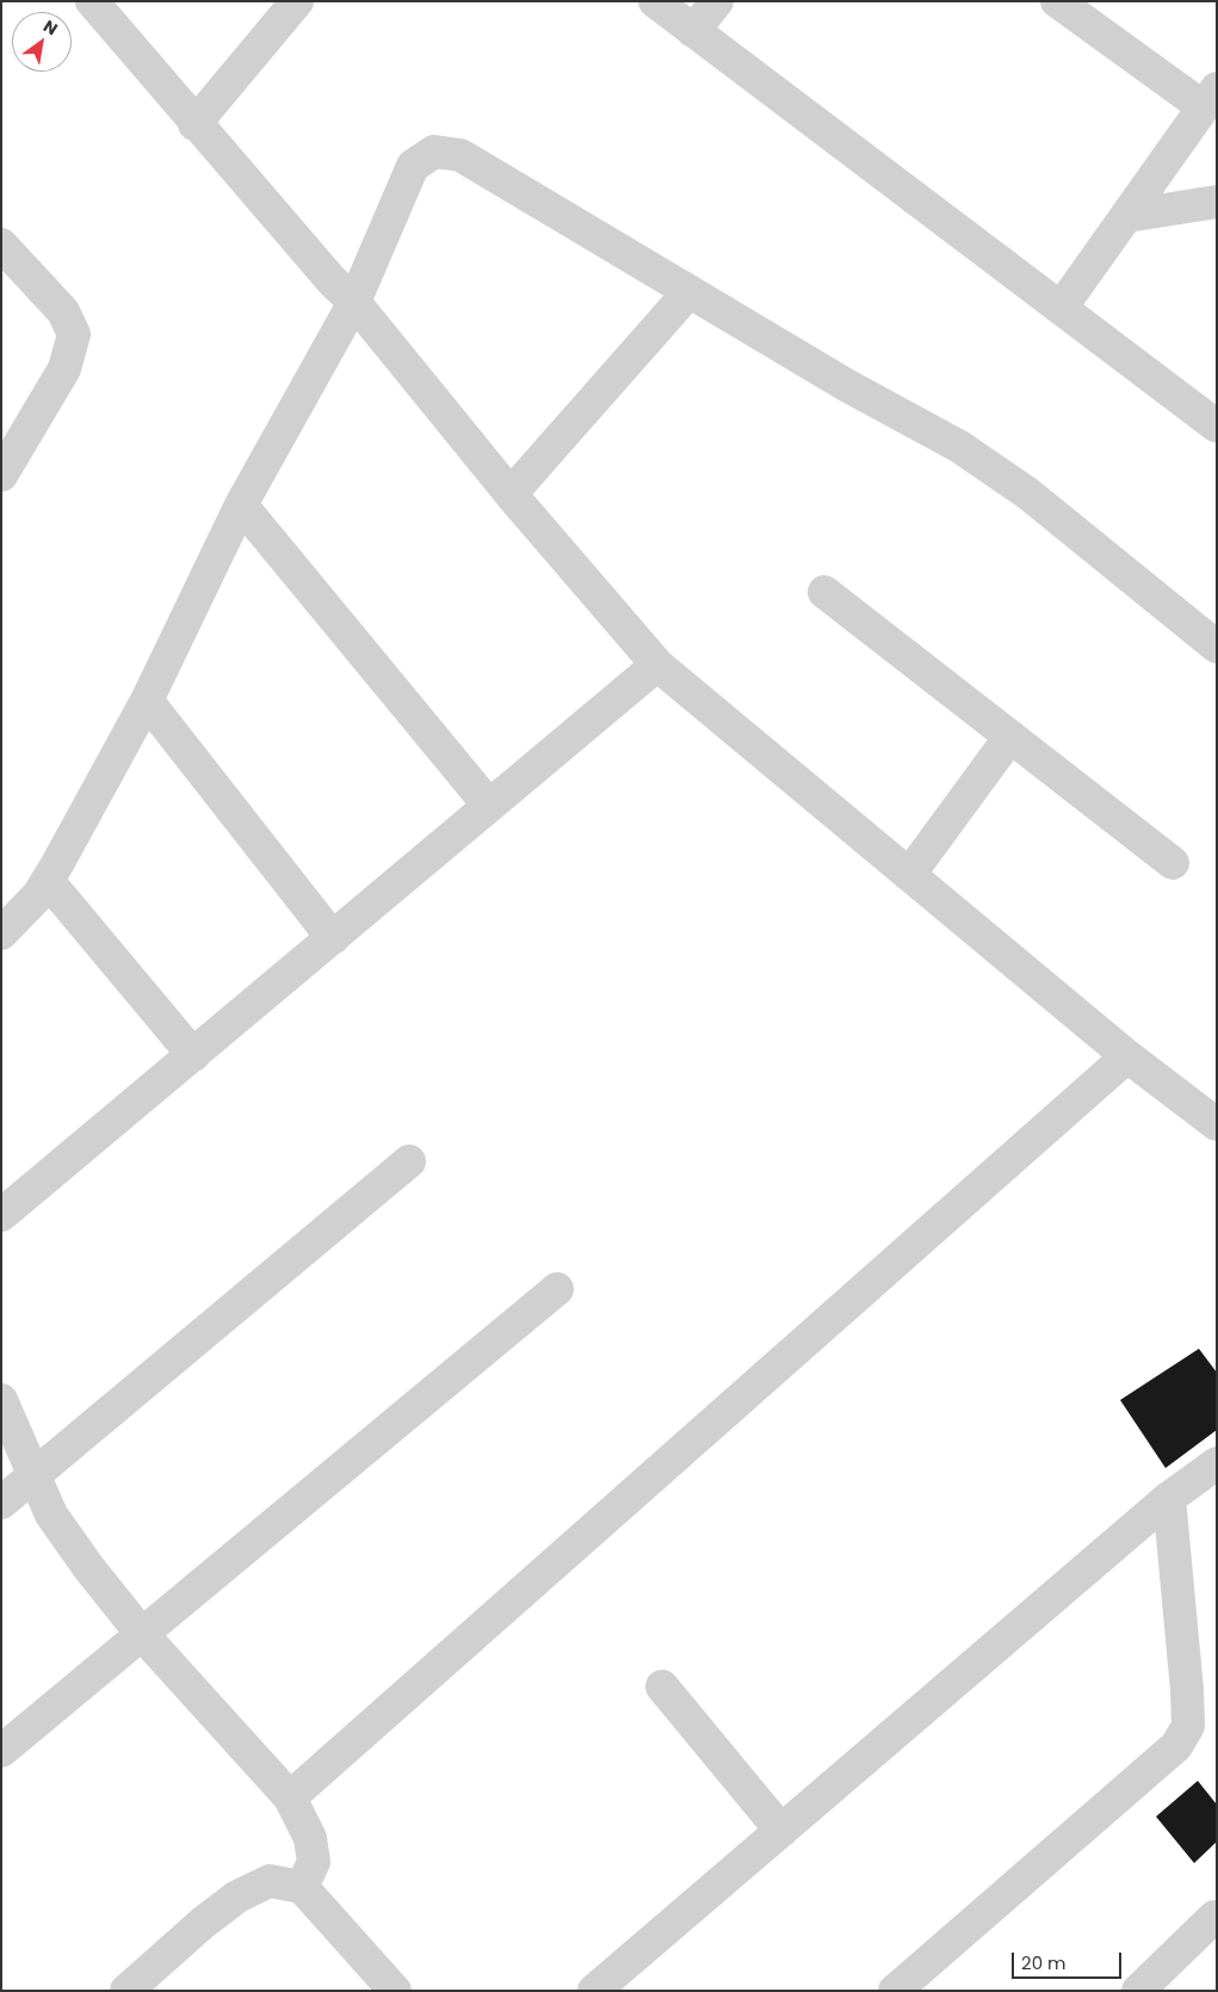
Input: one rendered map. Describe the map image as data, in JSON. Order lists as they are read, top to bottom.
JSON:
{
  "scale_bar": "20 m",
  "north": "top right"
}
